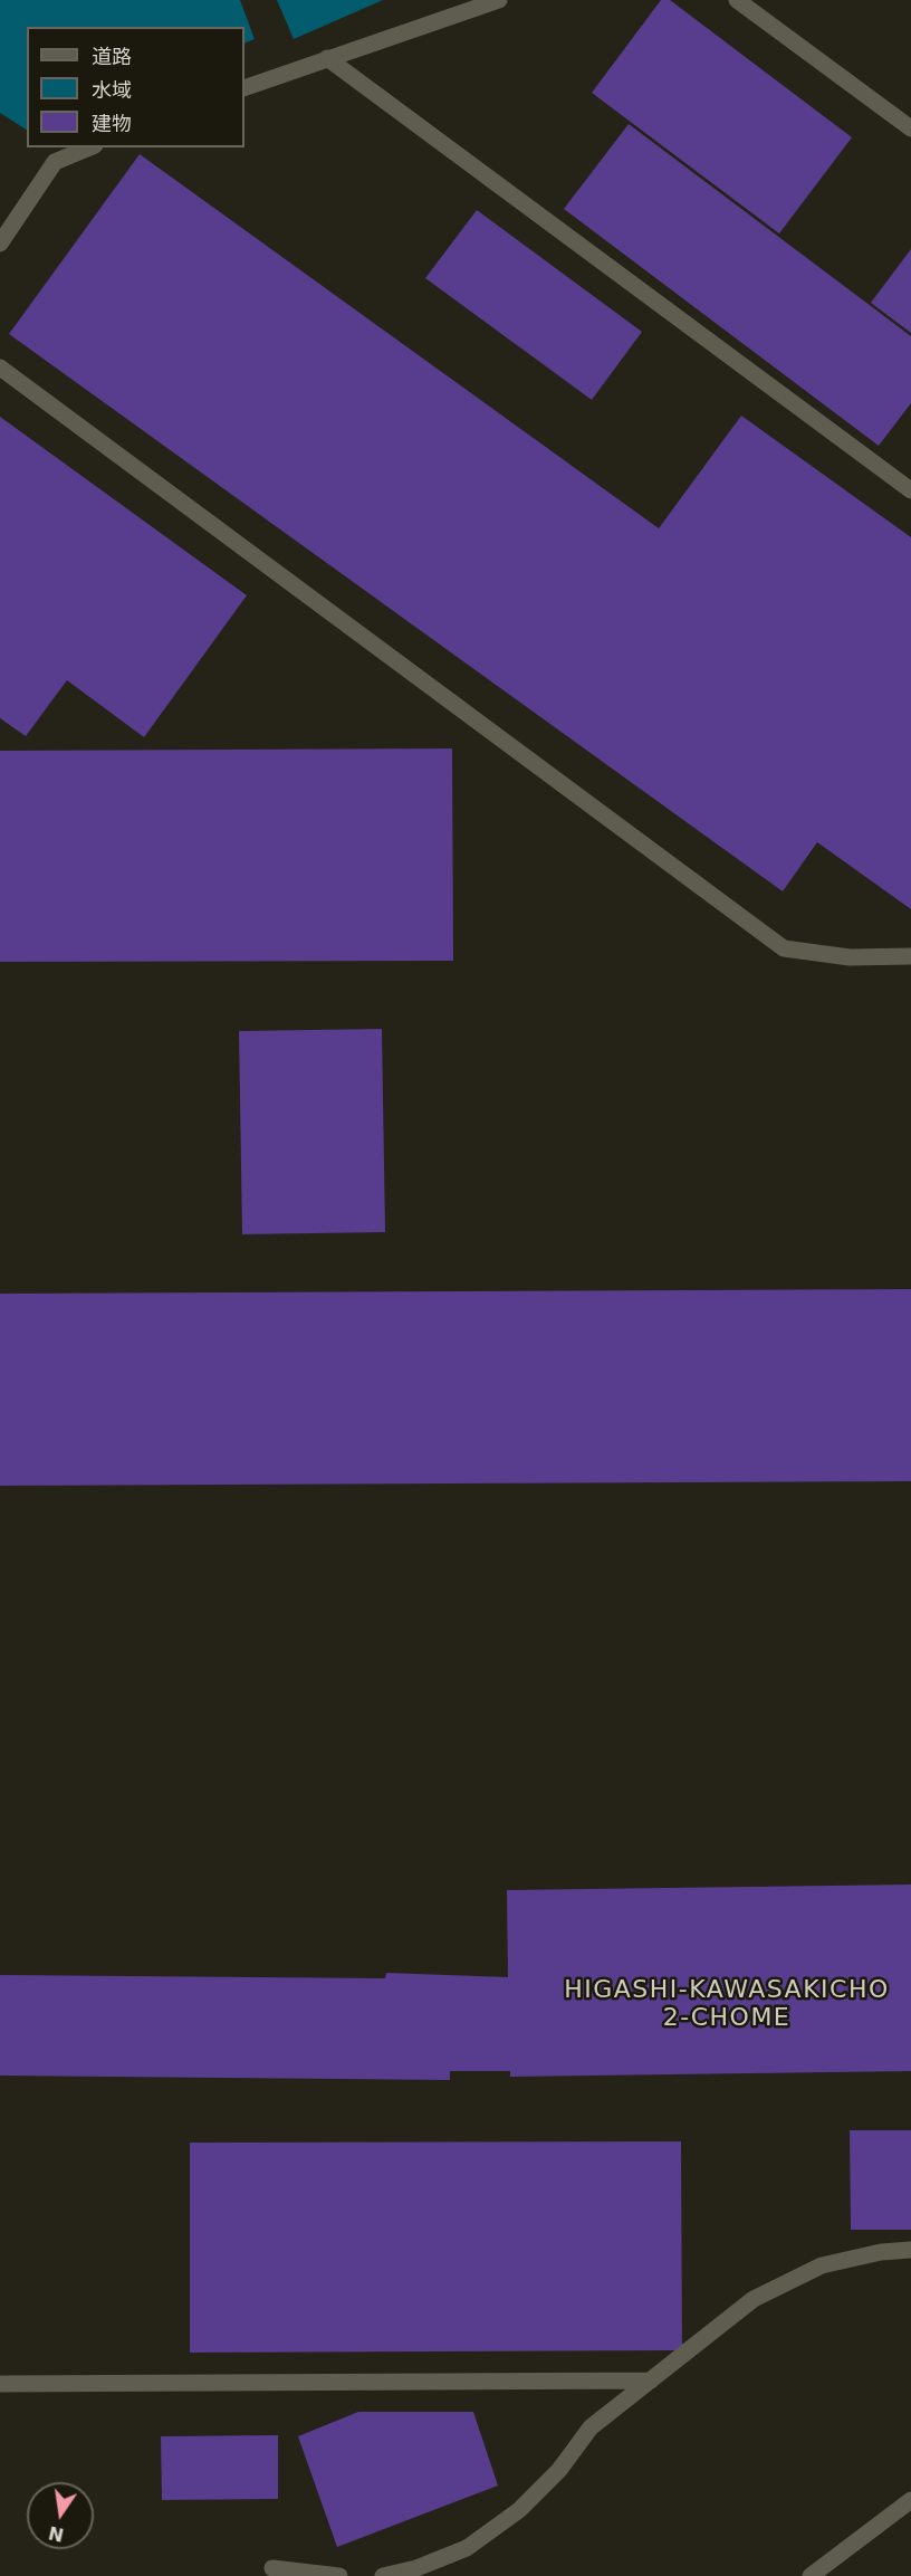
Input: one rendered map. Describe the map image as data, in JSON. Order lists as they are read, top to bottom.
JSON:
{
  "districts": ["HIGASHI-KAWASAKICHO 2-CHOME"],
  "legend": ["道路", "水域", "建物"],
  "north": "bottom"
}
